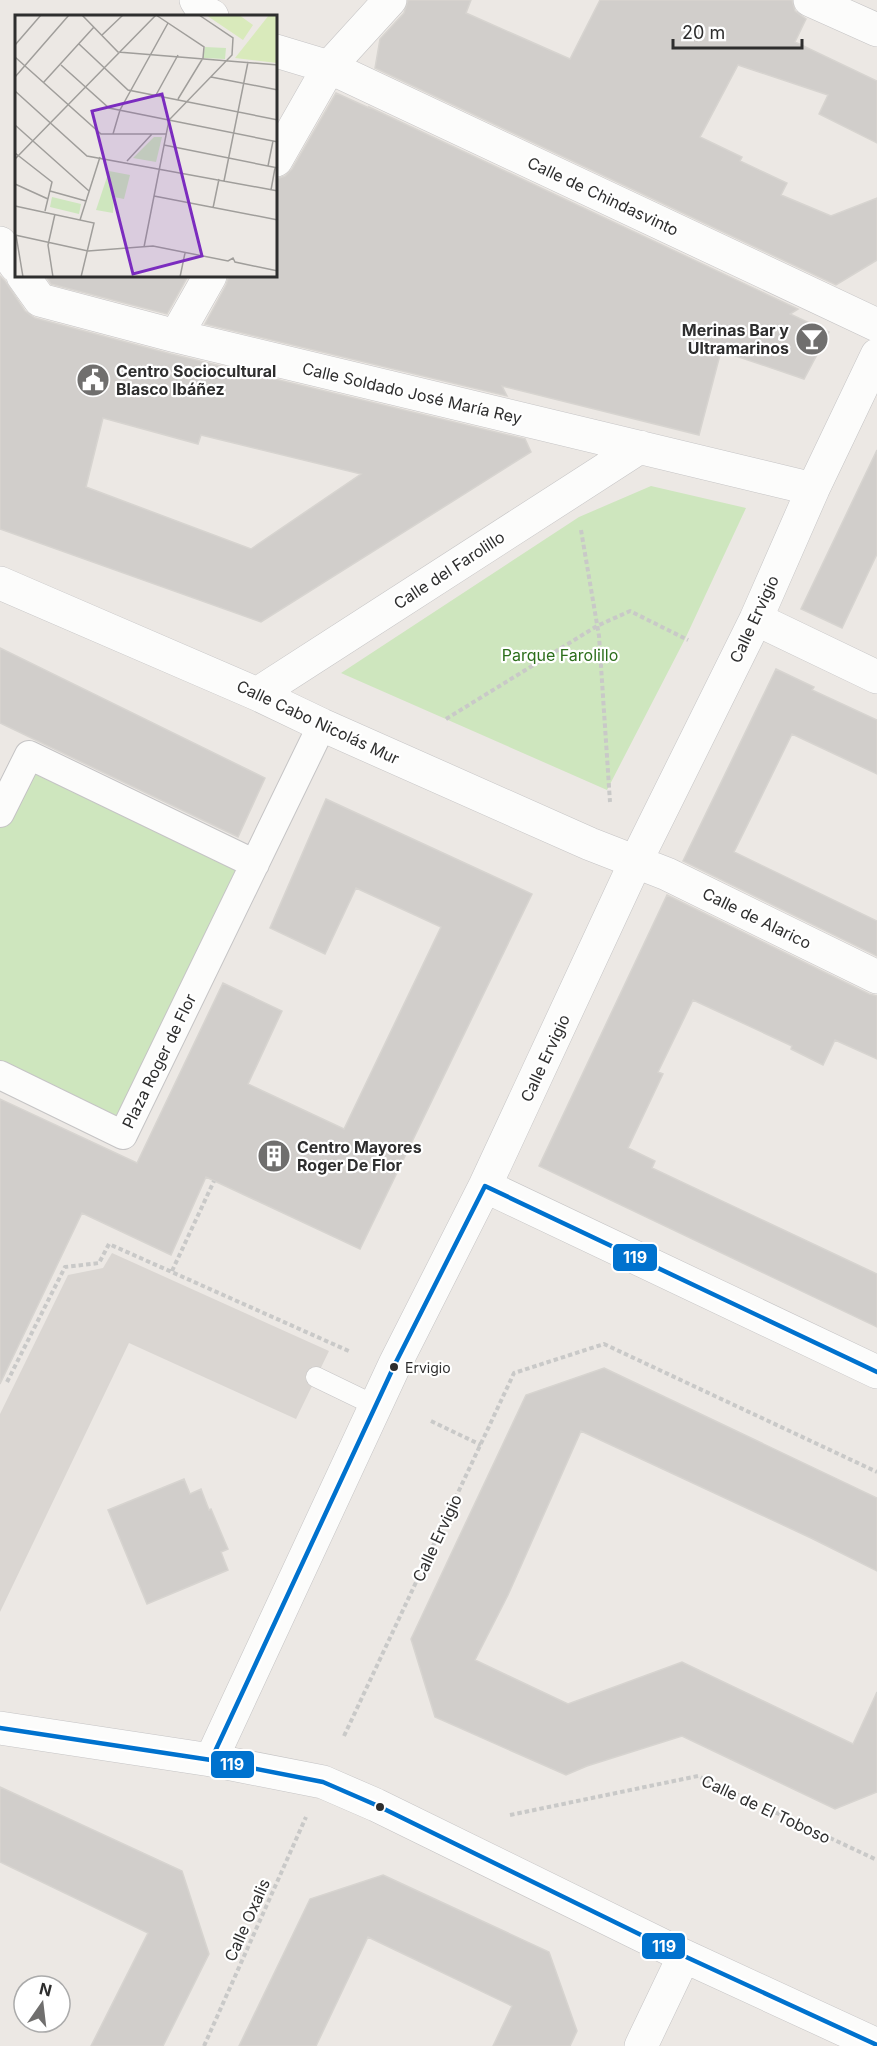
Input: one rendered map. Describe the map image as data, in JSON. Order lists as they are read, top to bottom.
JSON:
{
  "streets": {
    "street": [
      "Calle de Chindasvinto",
      "Calle Soldado José María Rey",
      "Calle del Farolillo",
      "Calle Ervigio",
      "Calle Cabo Nicolás Mur",
      "Calle de Alarico",
      "Plaza Roger de Flor"
    ],
    "path": ["Calle de El Toboso", "Calle Oxalis"]
  },
  "crossings": [
    ["Calle Soldado José María Rey", "Calle del Farolillo"],
    ["Calle Soldado José María Rey", "Calle Ervigio"],
    ["Calle del Farolillo", "Calle Cabo Nicolás Mur"],
    ["Calle Ervigio", "Calle Cabo Nicolás Mur"],
    ["Calle Ervigio", "Calle de Alarico"],
    ["Calle Cabo Nicolás Mur", "Calle de Alarico"],
    ["Calle Cabo Nicolás Mur", "Plaza Roger de Flor"]
  ],
  "parks": ["Parque Farolillo"],
  "places": {
    "bar": ["Merinas Bar y Ultramarinos"],
    "public building": ["Centro Sociocultural Blasco Ibáñez"],
    "building": ["Centro Mayores Roger De Flor"],
    "other": ["Ervigio"]
  },
  "lines": ["transit line 119"],
  "scale_bar": "20 m",
  "north": "top"
}
